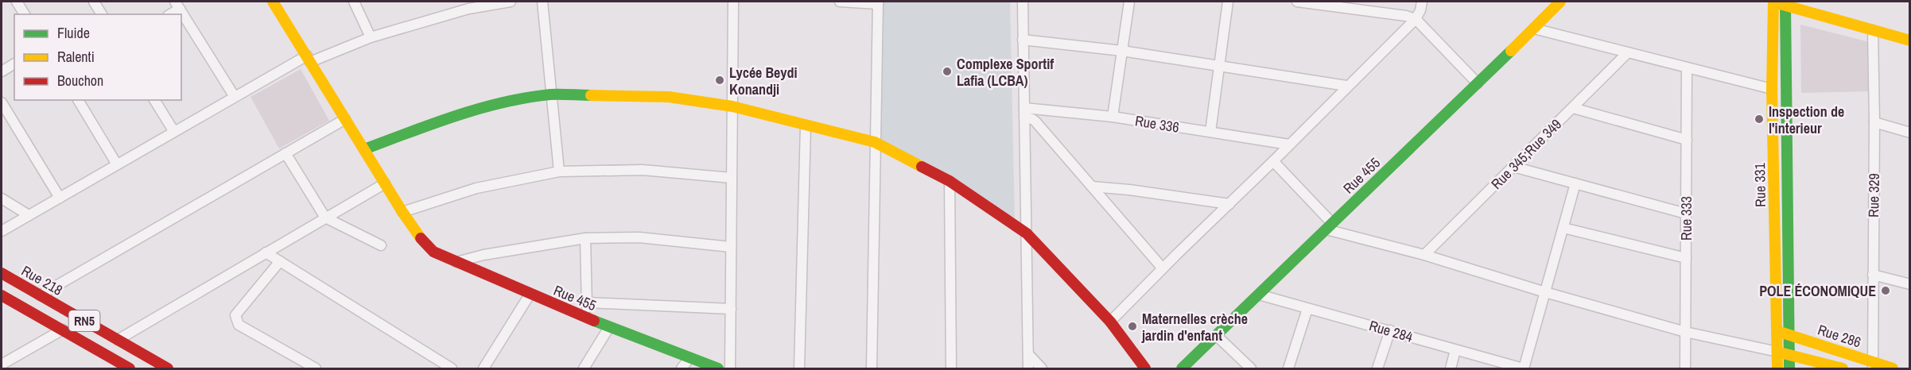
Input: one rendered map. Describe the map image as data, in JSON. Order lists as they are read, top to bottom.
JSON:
{
  "streets": {
    "main road": [
      "Rue 455",
      "Rue 331",
      "Rue 218",
      "RN5",
      "Rue 286"
    ],
    "street": [
      "Rue 336",
      "Rue 345;Rue 349",
      "Rue 329",
      "Rue 333",
      "Rue 284"
    ]
  },
  "crossings": [
    ["Rue 455", "Rue 284"],
    ["Rue 331", "Rue 286"],
    ["Rue 329", "Rue 286"]
  ],
  "places": [
    "Complexe Sportif Lafia (LCBA)",
    "Lycée Beydi Konandji",
    "Inspection de l'interieur",
    "POLE ÉCONOMIQUE",
    "Maternelles crèche jardin d'enfant"
  ],
  "legend": ["Fluide", "Ralenti", "Bouchon"]
}
